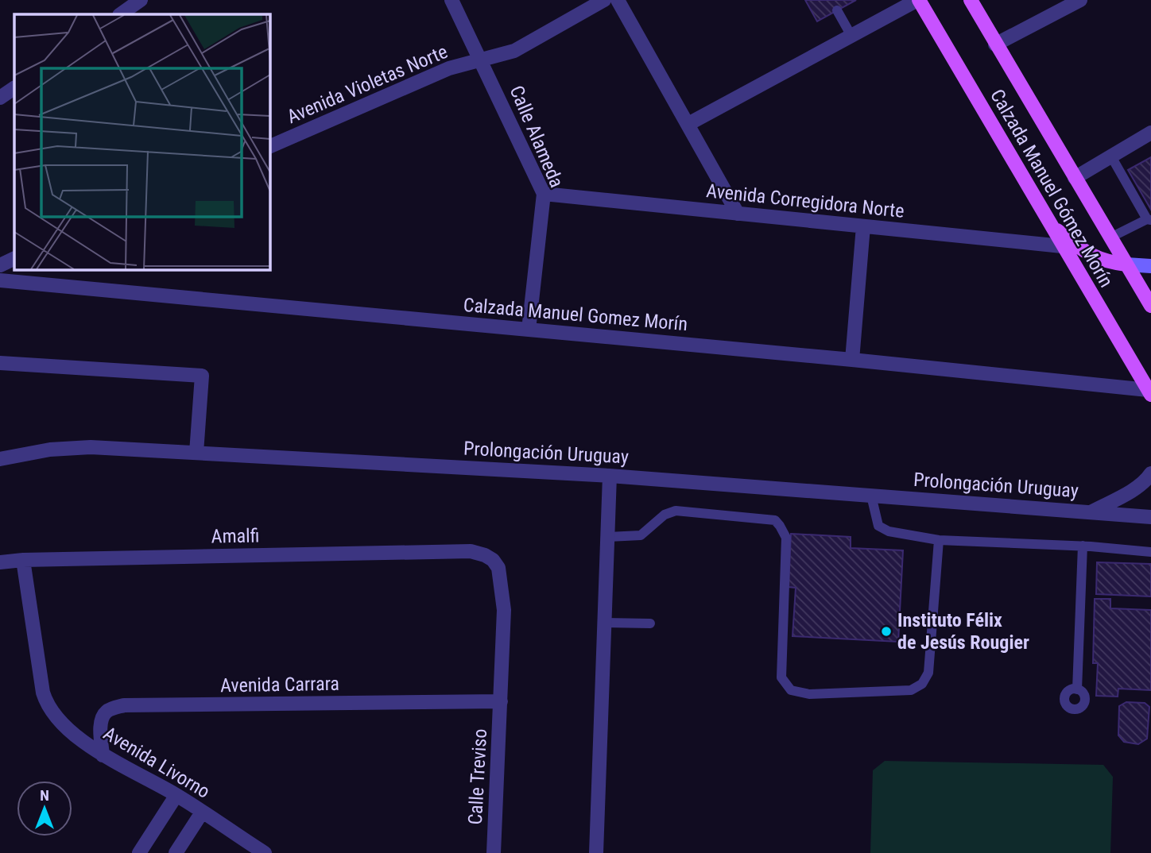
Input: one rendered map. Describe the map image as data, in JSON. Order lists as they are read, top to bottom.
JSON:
{
  "streets": {
    "main road": ["Calzada Manuel Gómez Morín"],
    "street": [
      "Avenida Violetas Norte",
      "Calle Alameda",
      "Avenida Corregidora Norte",
      "Calzada Manuel Gomez Morín",
      "Prolongación Uruguay",
      "Amalfi",
      "Avenida Carrara",
      "Avenida Livorno",
      "Calle Treviso"
    ]
  },
  "crossings": [
    ["Avenida Violetas Norte", "Calle Alameda"],
    ["Calle Alameda", "Avenida Corregidora Norte"],
    ["Calle Alameda", "Calzada Manuel Gomez Morín"],
    ["Calzada Manuel Gómez Morín", "Avenida Corregidora Norte"],
    ["Calzada Manuel Gómez Morín", "Calzada Manuel Gomez Morín"],
    ["Amalfi", "Avenida Livorno"],
    ["Amalfi", "Calle Treviso"],
    ["Avenida Carrara", "Avenida Livorno"],
    ["Avenida Carrara", "Calle Treviso"]
  ],
  "places": ["Instituto Félix de Jesús Rougier"],
  "north": "top"
}
